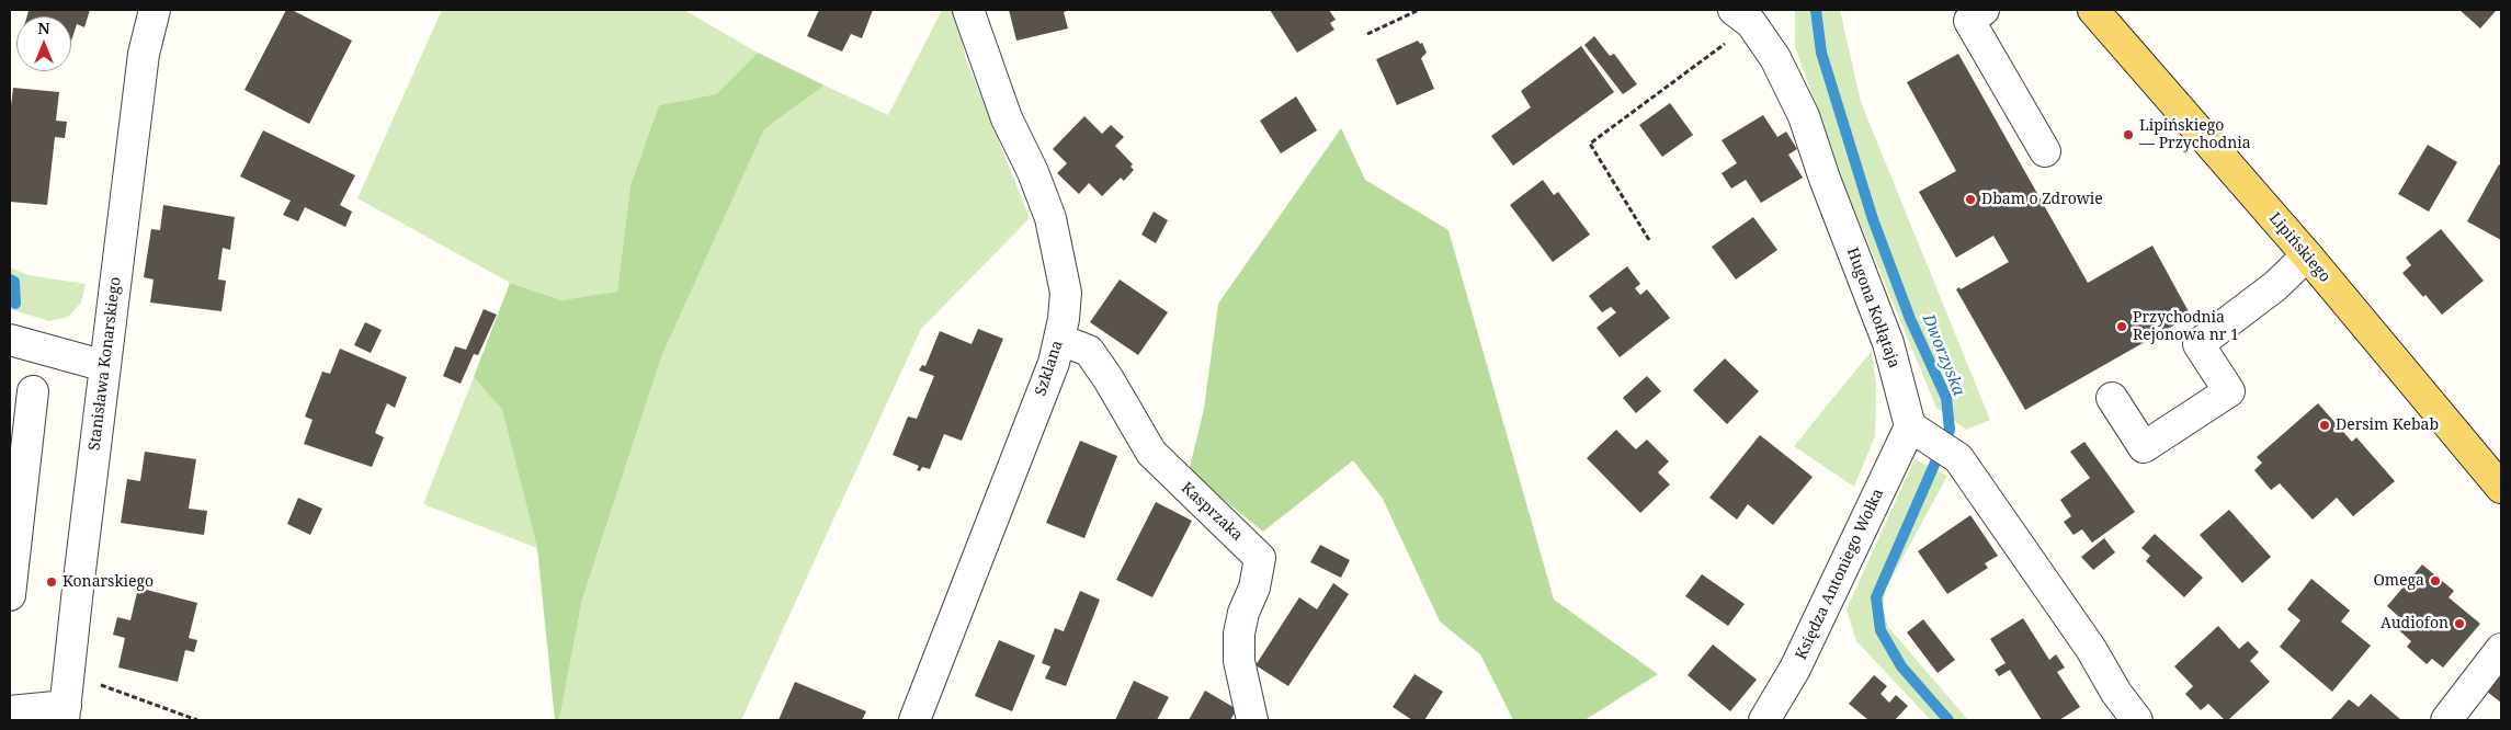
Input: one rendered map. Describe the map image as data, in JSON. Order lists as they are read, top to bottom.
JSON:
{
  "streets": {
    "main road": ["Lipińskiego"],
    "street": [
      "Hugona Kołłątaja",
      "Stanisława Konarskiego",
      "Szklana",
      "Kasprzaka",
      "Księdza Antoniego Wołka"
    ]
  },
  "crossings": [
    ["Hugona Kołłątaja", "Księdza Antoniego Wołka"],
    ["Szklana", "Kasprzaka"]
  ],
  "water": ["Dworzyska"],
  "places": [
    "Lipińskiego — Przychodnia",
    "Dbam o Zdrowie",
    "Przychodnia Rejonowa nr 1",
    "Dersim Kebab",
    "Omega",
    "Konarskiego",
    "Audiofon"
  ],
  "north": "top"
}
